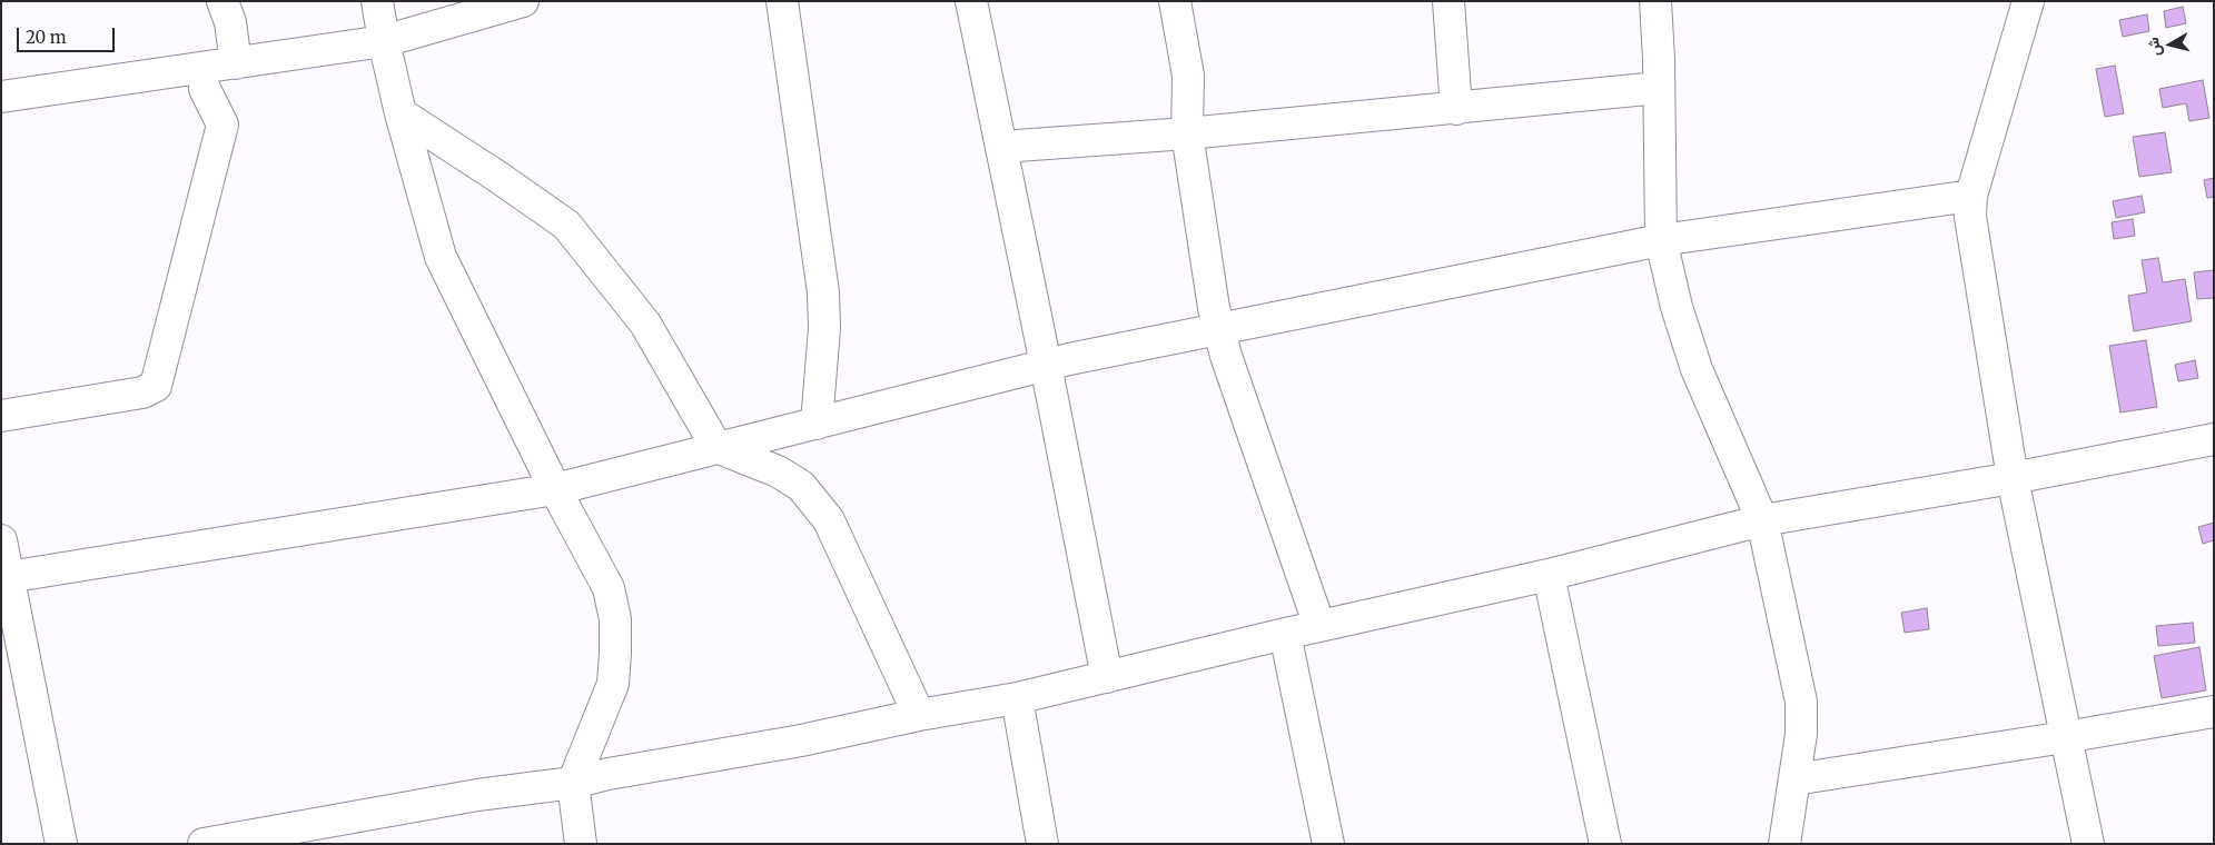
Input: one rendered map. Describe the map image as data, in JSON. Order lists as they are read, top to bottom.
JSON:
{
  "scale_bar": "20 m",
  "north": "left"
}
